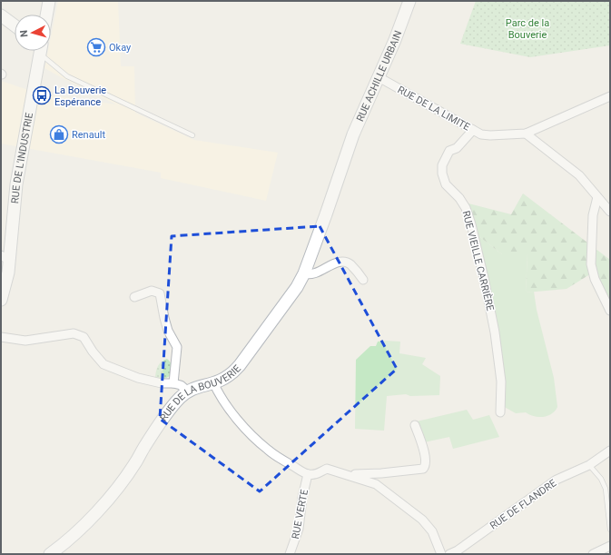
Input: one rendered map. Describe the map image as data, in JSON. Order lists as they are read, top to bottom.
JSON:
{
  "streets": {
    "street": [
      "RUE ACHILLE URBAIN",
      "RUE DE LA LIMITE",
      "RUE DE L'INDUSTRIE",
      "RUE VIEILLE CARRIÈRE",
      "RUE DE LA BOUVERIE",
      "RUE DE FLANDRE",
      "RUE VERTE"
    ]
  },
  "crossings": [
    ["RUE ACHILLE URBAIN", "RUE DE LA LIMITE"],
    ["RUE ACHILLE URBAIN", "RUE DE LA BOUVERIE"],
    ["RUE DE LA LIMITE", "RUE VIEILLE CARRIÈRE"]
  ],
  "parks": ["Parc de la Bouverie"],
  "places": {
    "supermarket": ["Okay"],
    "bus stop": ["La Bouverie Espérance"],
    "shop": ["Renault"]
  },
  "north": "left"
}
